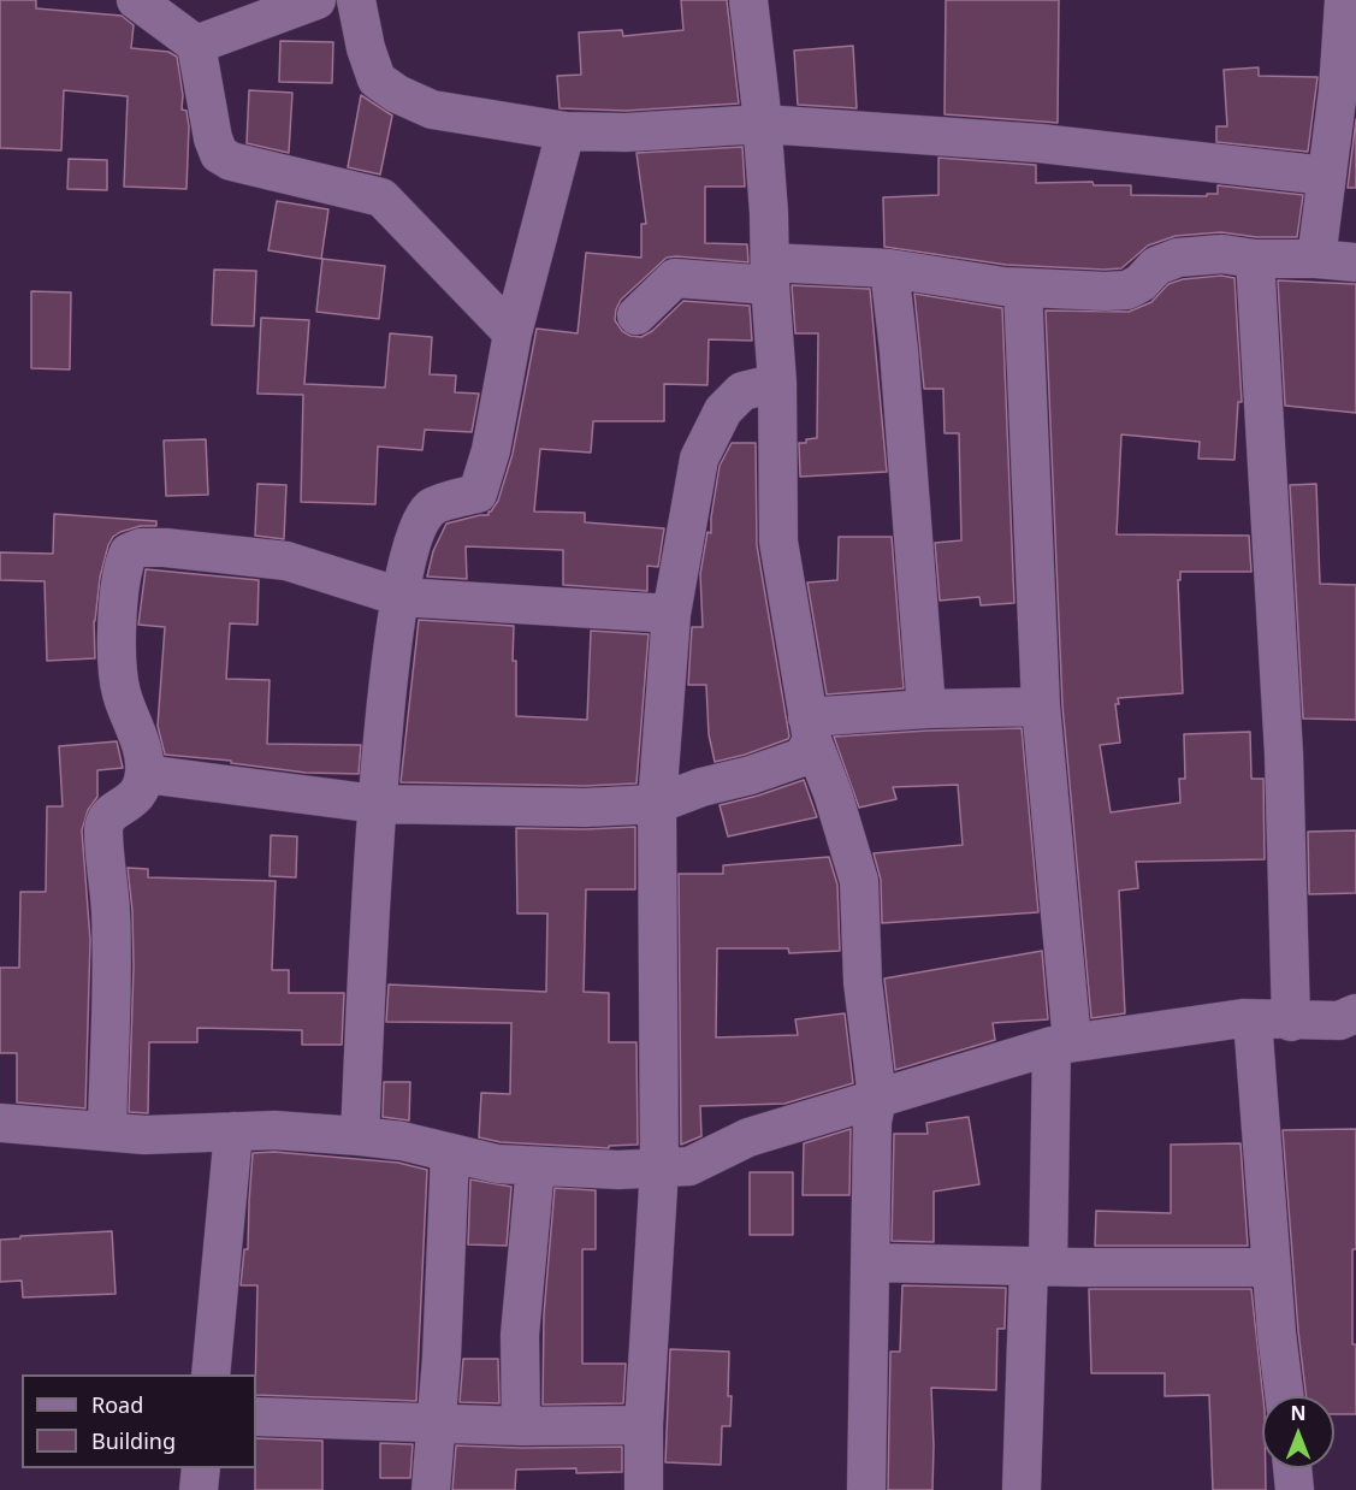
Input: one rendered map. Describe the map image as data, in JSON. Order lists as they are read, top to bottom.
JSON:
{
  "legend": ["Road", "Building"],
  "north": "top"
}
